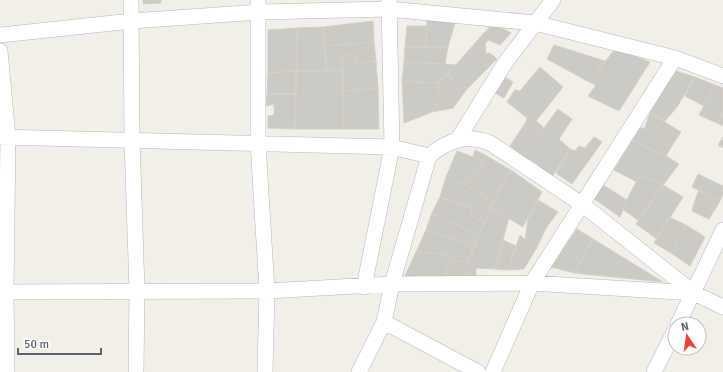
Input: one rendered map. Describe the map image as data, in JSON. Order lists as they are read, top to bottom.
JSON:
{
  "scale_bar": "50 m",
  "north": "top"
}
